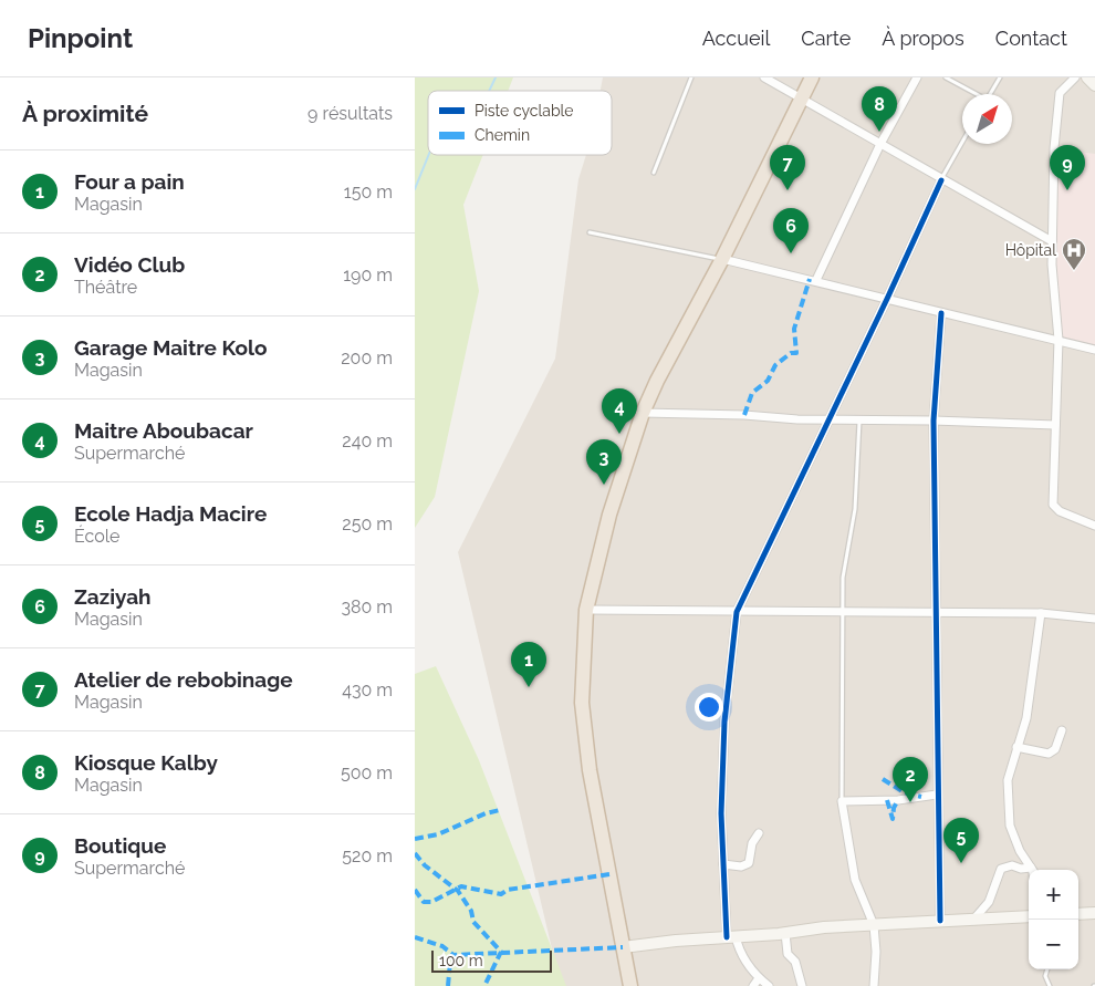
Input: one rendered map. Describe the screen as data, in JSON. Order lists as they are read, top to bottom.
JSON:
{
  "places": {
    "hospital": ["Hôpital"]
  },
  "legend": ["Piste cyclable", "Chemin"],
  "scale_bar": "100 m",
  "north": "top right",
  "page": {
    "header": "Pinpoint",
    "nav": [
      "Accueil",
      "Carte",
      "À propos",
      "Contact"
    ],
    "heading": ["À proximité", "9 résultats"],
    "pins": [
      "8",
      "7",
      "9",
      "6",
      "4",
      "3",
      "1",
      "2",
      "5"
    ],
    "list": [
      {
        "mark": "1",
        "name": "Four a pain",
        "note": "Magasin",
        "value": "150 m"
      },
      {
        "mark": "2",
        "name": "Vidéo Club",
        "note": "Théâtre",
        "value": "190 m"
      },
      {
        "mark": "3",
        "name": "Garage Maitre Kolo",
        "note": "Magasin",
        "value": "200 m"
      },
      {
        "mark": "4",
        "name": "Maitre Aboubacar",
        "note": "Supermarché",
        "value": "240 m"
      },
      {
        "mark": "5",
        "name": "Ecole Hadja Macire",
        "note": "École",
        "value": "250 m"
      },
      {
        "mark": "6",
        "name": "Zaziyah",
        "note": "Magasin",
        "value": "380 m"
      },
      {
        "mark": "7",
        "name": "Atelier de rebobinage",
        "note": "Magasin",
        "value": "430 m"
      },
      {
        "mark": "8",
        "name": "Kiosque Kalby",
        "note": "Magasin",
        "value": "500 m"
      },
      {
        "mark": "9",
        "name": "Boutique",
        "note": "Supermarché",
        "value": "520 m"
      }
    ],
    "map_buttons": ["+", "−"],
    "scale": "100 m"
  }
}
